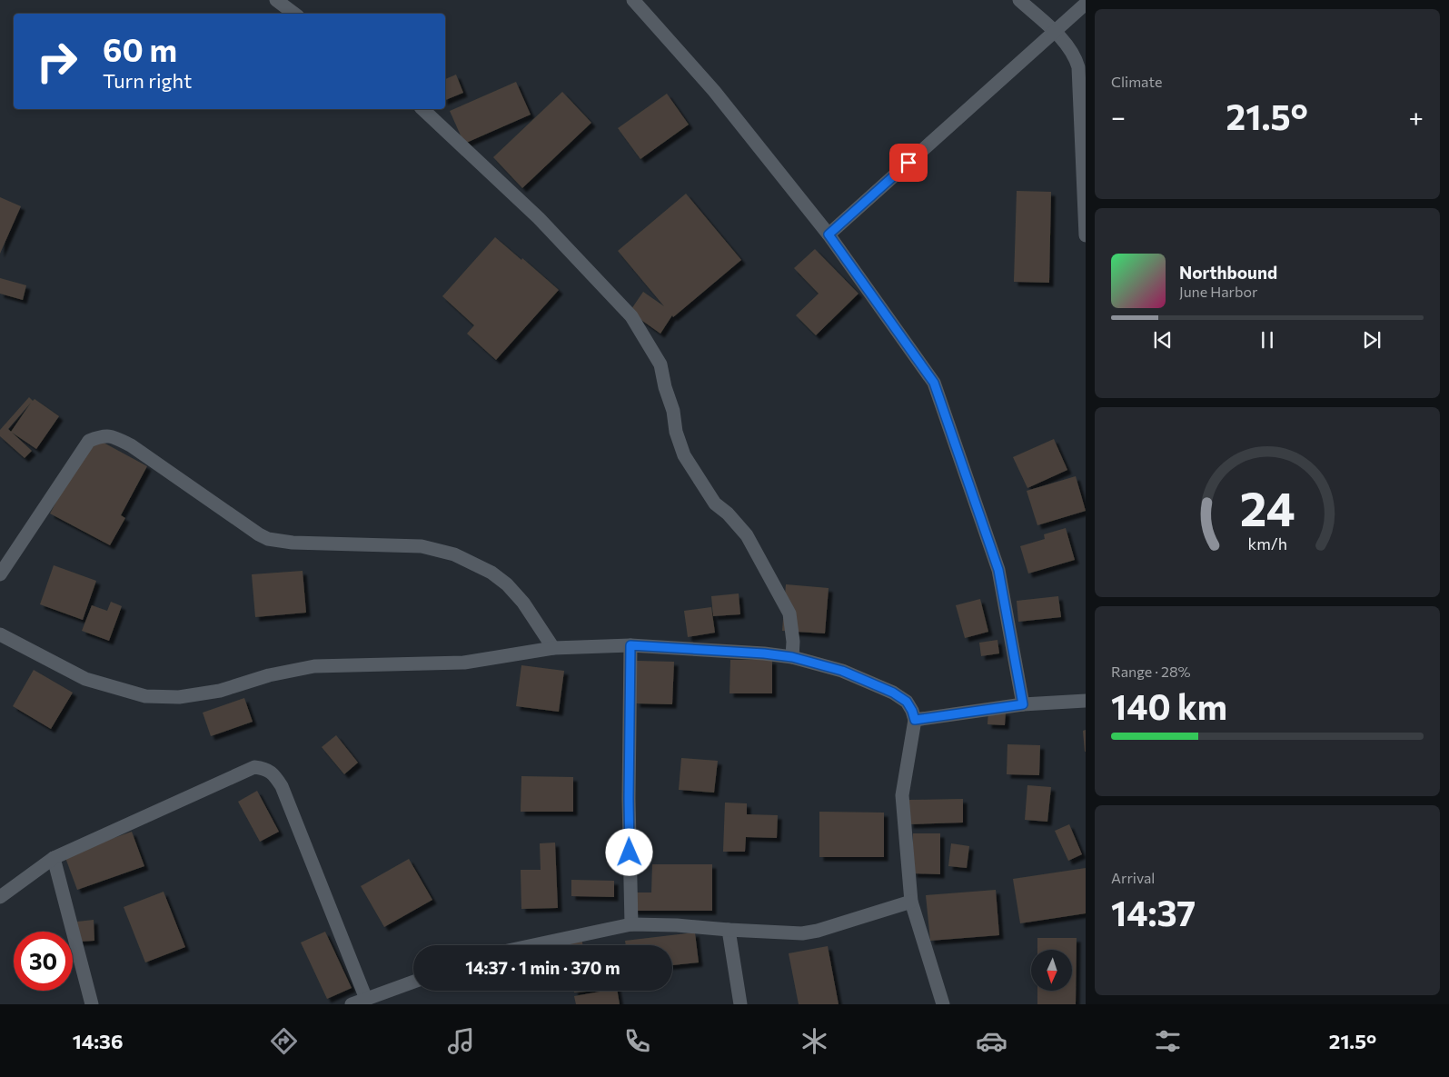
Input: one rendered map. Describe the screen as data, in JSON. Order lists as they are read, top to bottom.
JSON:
{
  "north": "bottom",
  "page": {
    "tile": [
      "Climate",
      ["Range · 28%", "140 km"],
      ["Arrival", "14:37"]
    ],
    "turn": ["60 m", "Turn right"],
    "heat": ["−", "21.5°", "+"],
    "song": ["Northbound", "June Harbor"],
    "limit": "30",
    "trip": "14:37 · 1 min · 370 m",
    "tabs": ["14:36", "21.5°"],
    "gauge": ["24", "km/h"]
  }
}
